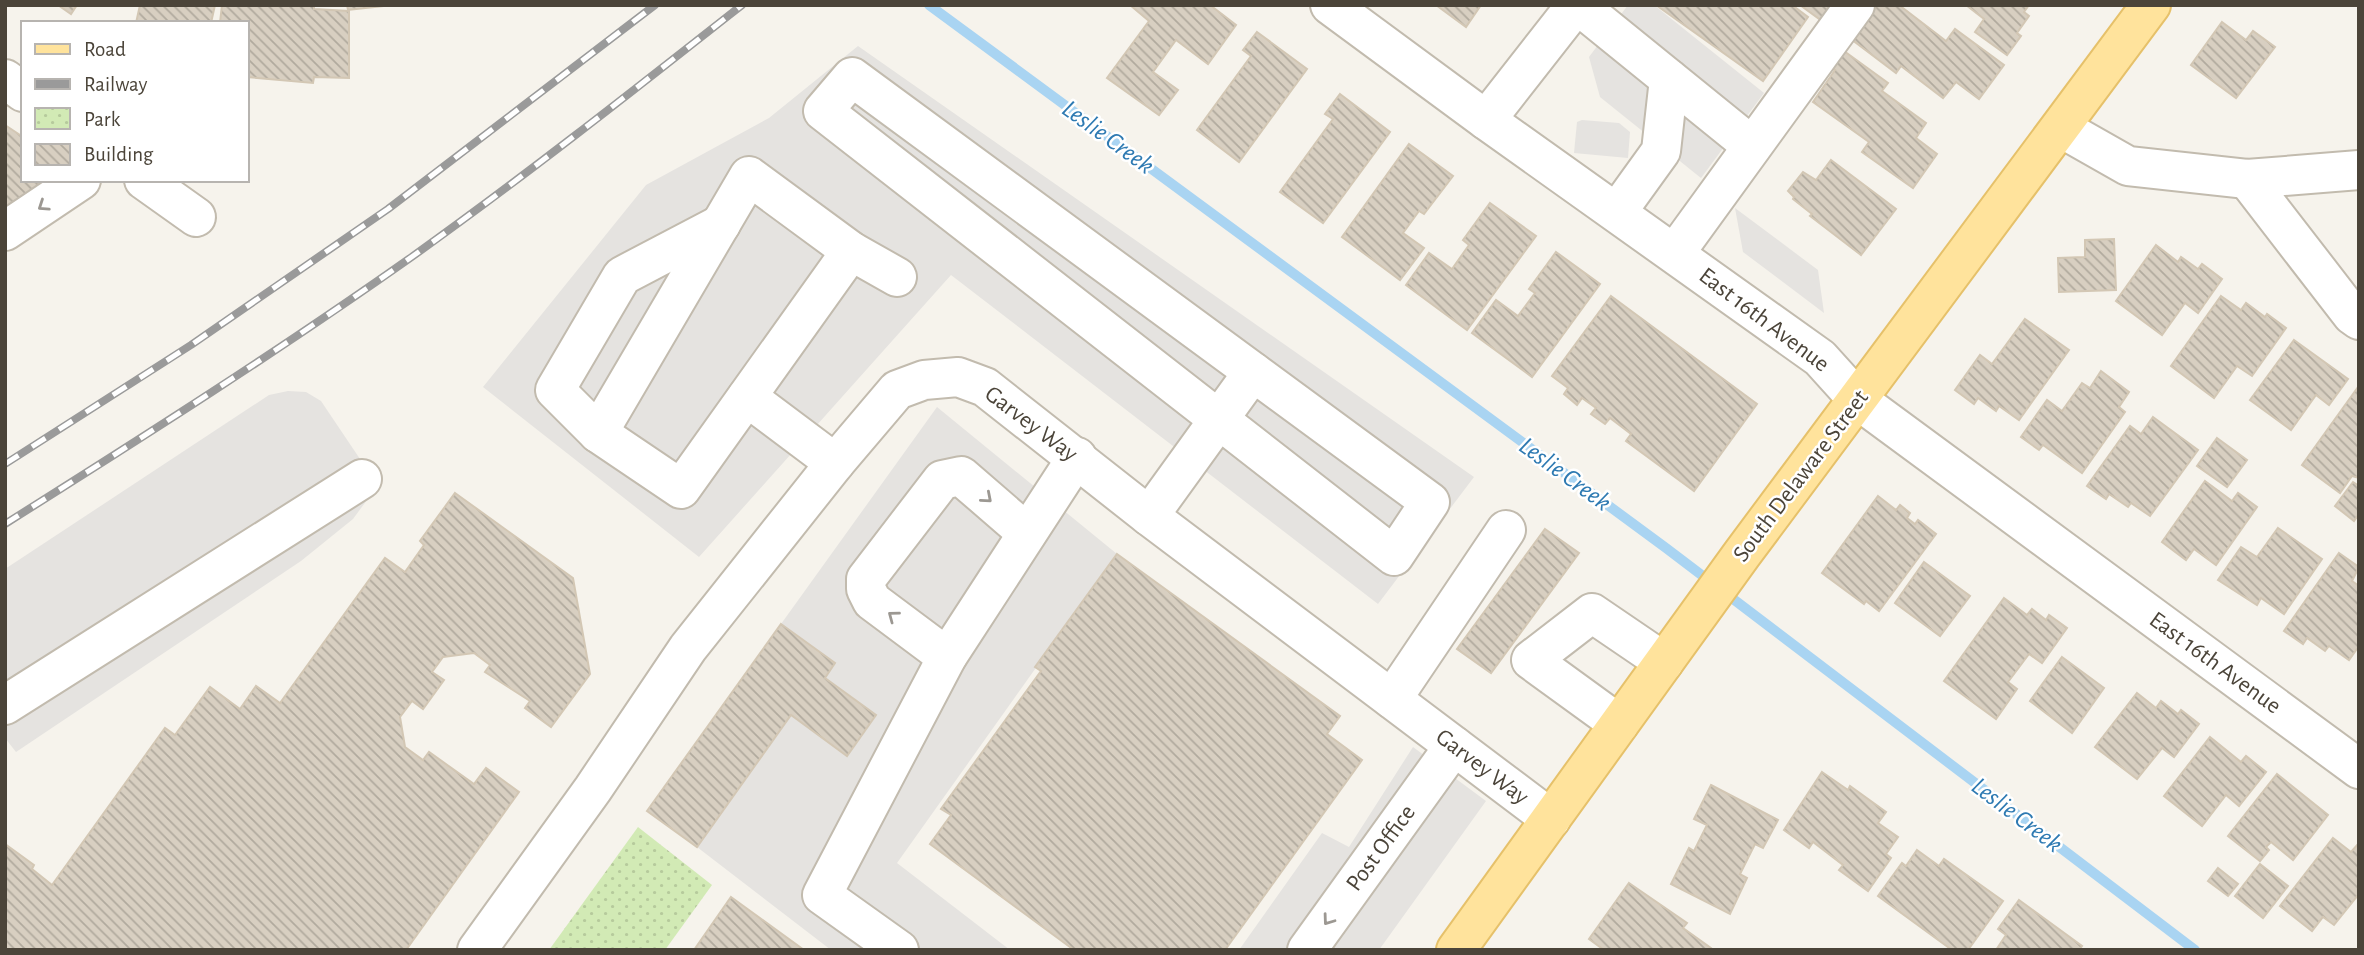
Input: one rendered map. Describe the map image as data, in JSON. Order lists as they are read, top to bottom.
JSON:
{
  "streets": {
    "main road": ["South Delaware Street"],
    "street": ["East 16th Avenue", "Garvey Way", "Post Office"]
  },
  "crossings": [
    ["East 16th Avenue", "South Delaware Street"],
    ["Garvey Way", "South Delaware Street"],
    ["Garvey Way", "Post Office"]
  ],
  "one_way": ["Post Office"],
  "water": ["Leslie Creek"],
  "legend": [
    "Road",
    "Railway",
    "Park",
    "Building"
  ]
}
